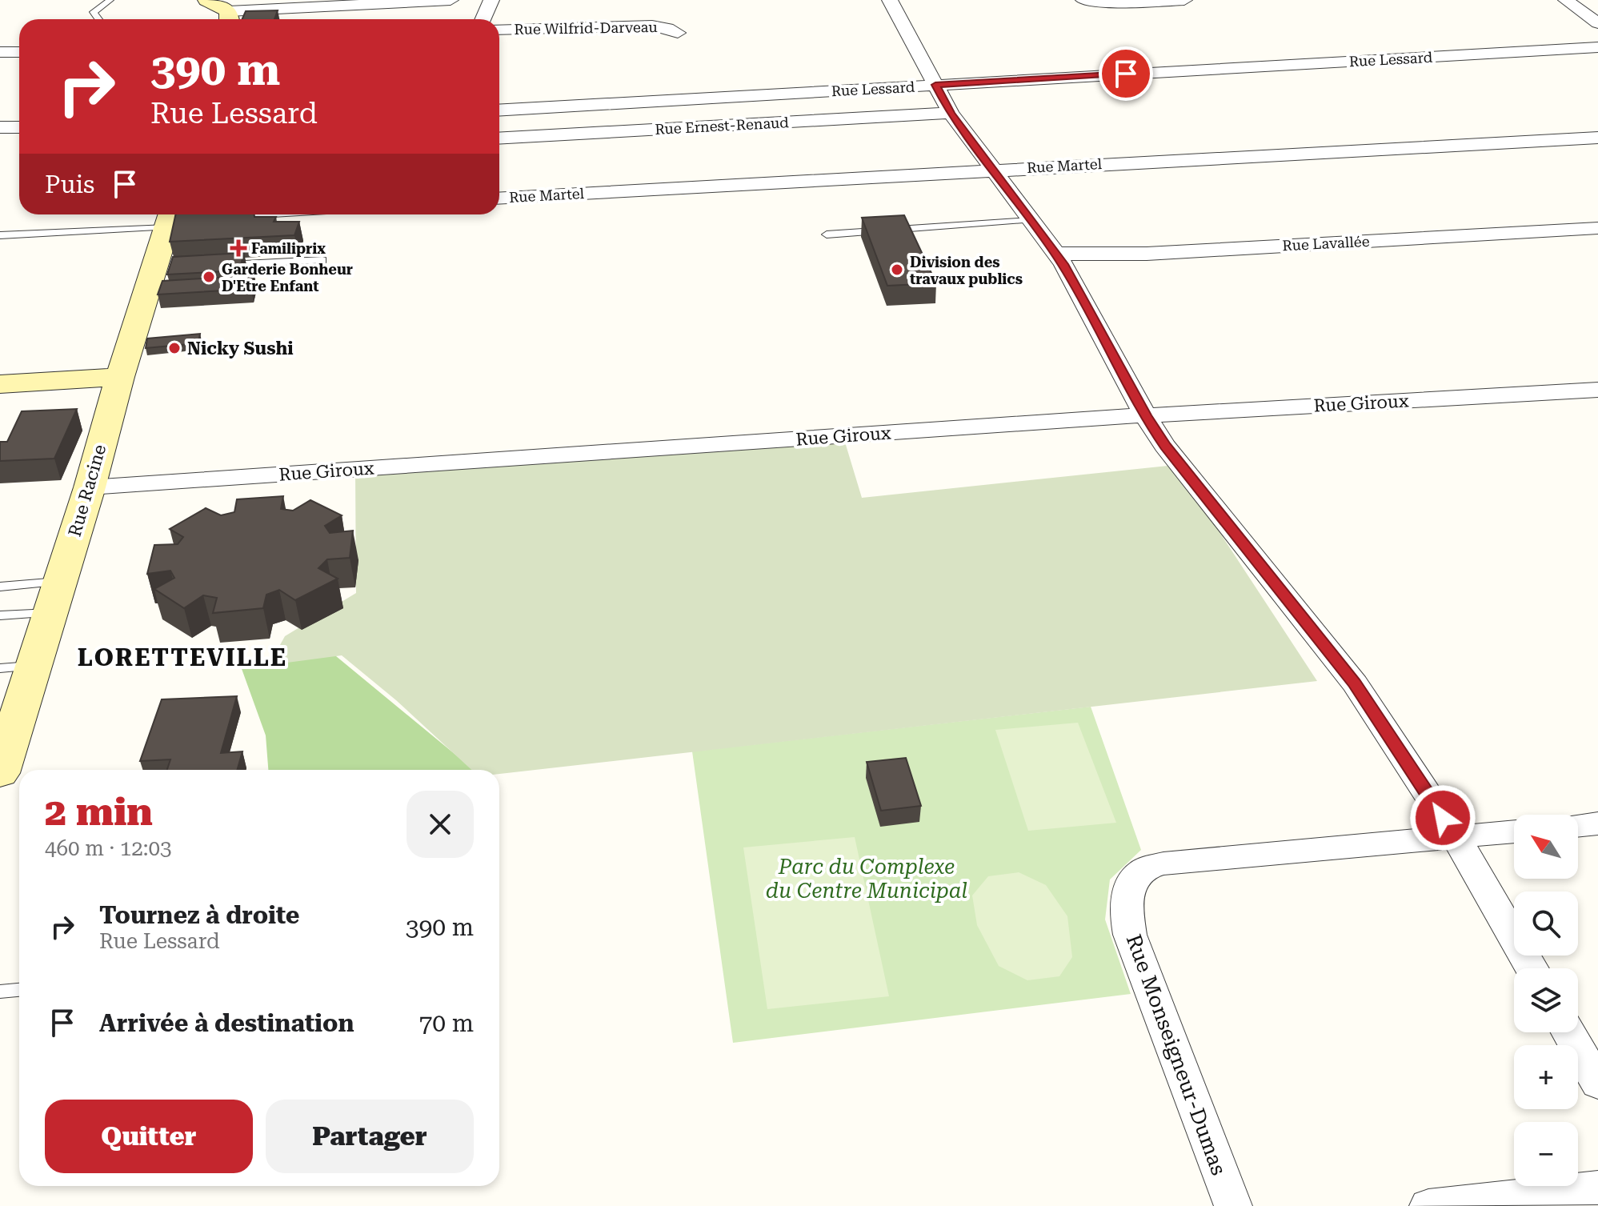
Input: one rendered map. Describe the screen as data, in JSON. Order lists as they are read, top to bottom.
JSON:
{
  "streets": {
    "main road": ["Rue Racine"],
    "street": [
      "Rue Wilfrid-Darveau",
      "Rue Lessard",
      "Rue Ernest-Renaud",
      "Rue Martel",
      "Rue Lavallée",
      "Rue Giroux",
      "Rue Monseigneur-Dumas"
    ]
  },
  "crossings": [
    ["Rue Giroux", "Rue Racine"]
  ],
  "districts": ["LORETTEVILLE"],
  "parks": ["Parc du Complexe du Centre Municipal"],
  "places": {
    "health": ["Familiprix"],
    "other": ["Division des travaux publics", "Garderie Bonheur D'Etre Enfant", "Nicky Sushi"]
  },
  "north": "top left",
  "page": {
    "turn": ["390 m", "Rue Lessard"],
    "then": "Puis",
    "heading": ["2 min", "460 m · 12:03"],
    "map_buttons": ["+", "−"],
    "list": [
      {
        "name": "Tournez à droite",
        "note": "Rue Lessard",
        "value": "390 m"
      },
      {
        "name": "Arrivée à destination",
        "value": "70 m"
      }
    ],
    "buttons": ["Quitter", "Partager"]
  }
}
